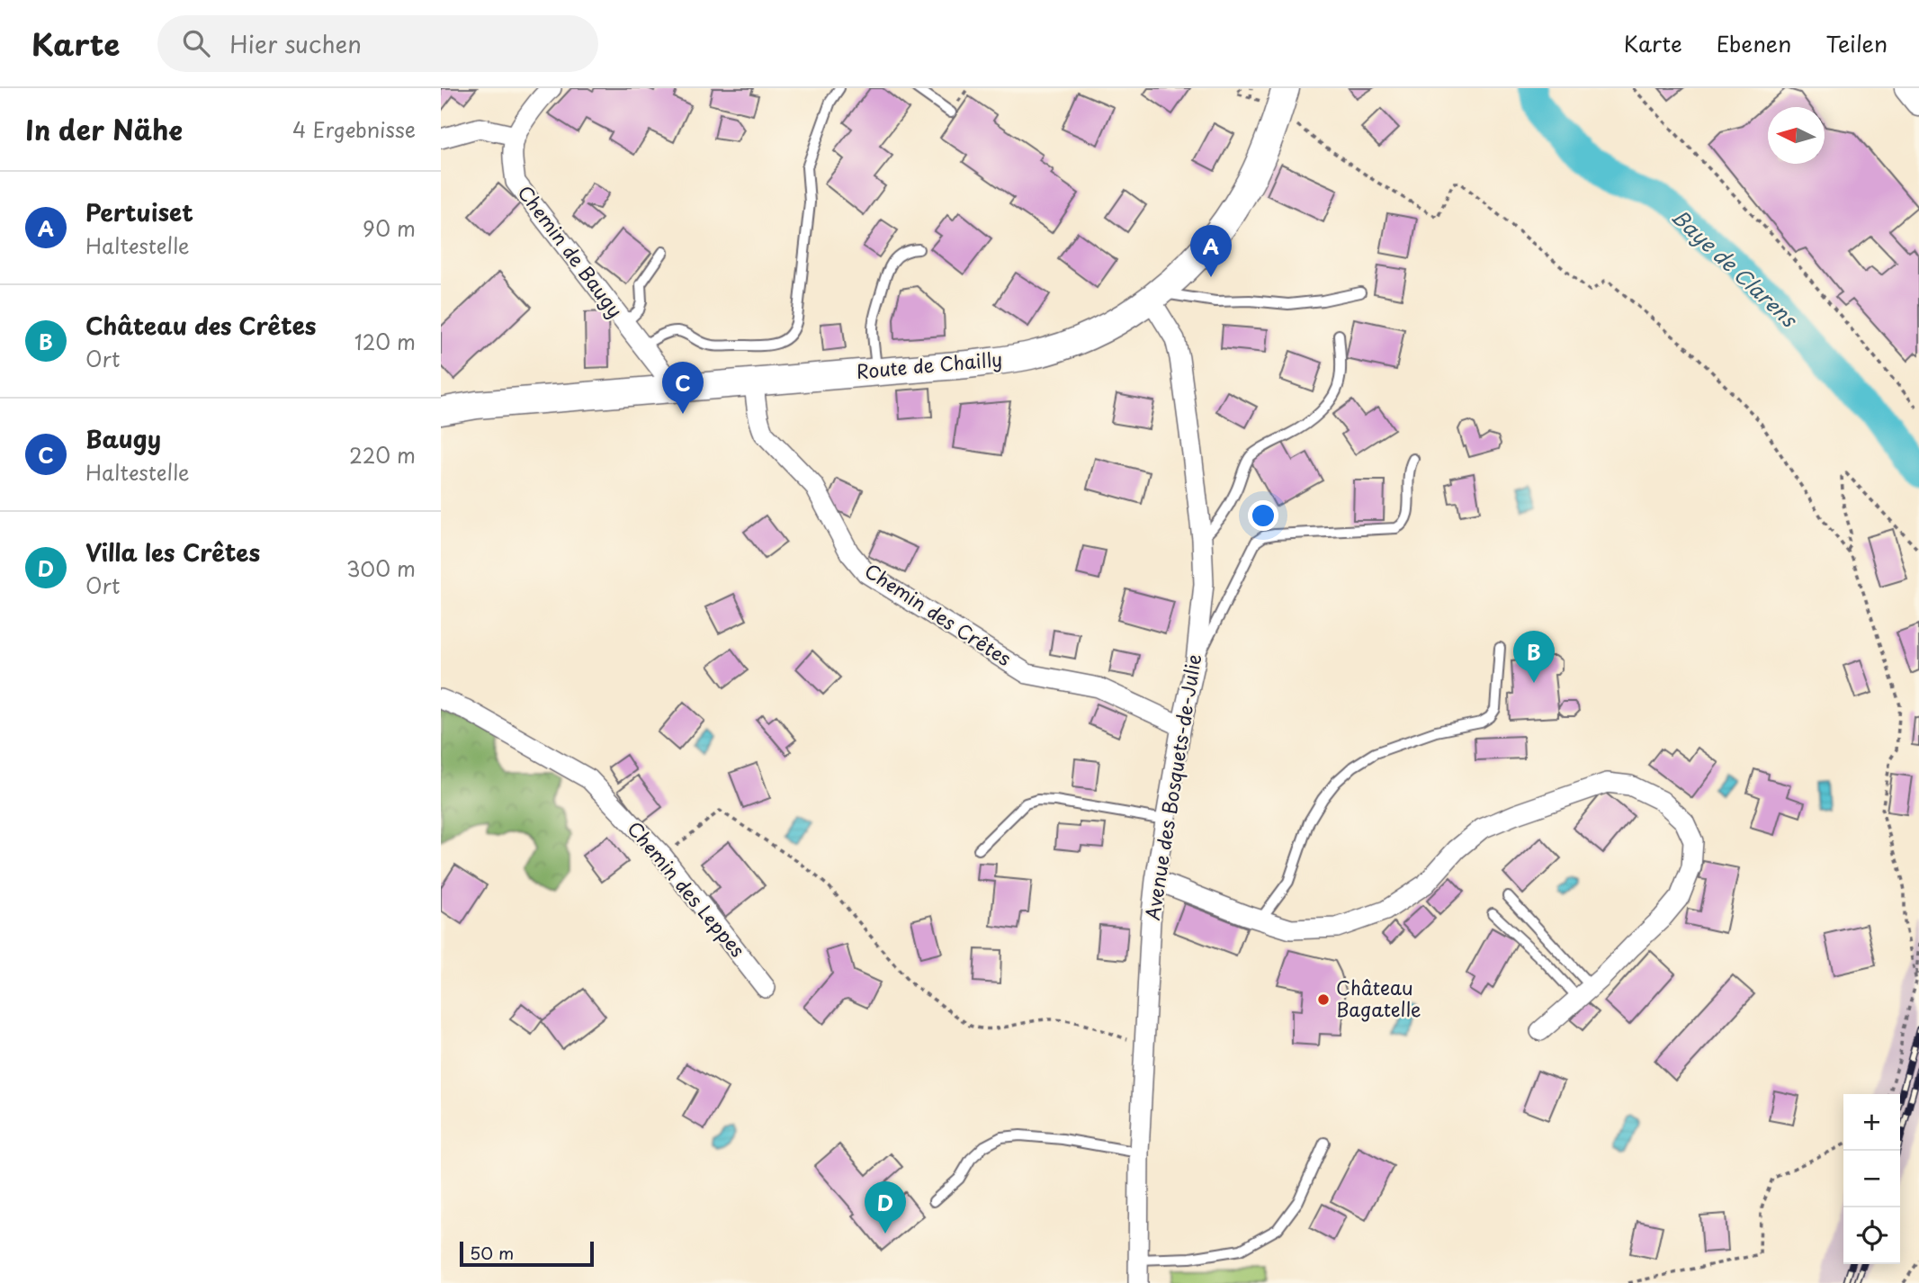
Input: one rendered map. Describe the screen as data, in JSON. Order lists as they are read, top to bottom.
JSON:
{
  "streets": {
    "main road": ["Route de Chailly"],
    "street": [
      "Chemin de Baugy",
      "Chemin des Crêtes",
      "Avenue des Bosquets-de-Julie",
      "Chemin des Leppes"
    ]
  },
  "crossings": [
    ["Chemin de Baugy", "Route de Chailly"],
    ["Route de Chailly", "Chemin des Crêtes"],
    ["Route de Chailly", "Avenue des Bosquets-de-Julie"],
    ["Chemin des Crêtes", "Avenue des Bosquets-de-Julie"]
  ],
  "water": ["Baye de Clarens"],
  "places": ["Château Bagatelle"],
  "scale_bar": "50 m",
  "north": "left",
  "page": {
    "header": "Karte",
    "search": "Hier suchen",
    "nav": ["Karte", "Ebenen", "Teilen"],
    "heading": ["In der Nähe", "4 Ergebnisse"],
    "list": [
      {
        "mark": "A",
        "name": "Pertuiset",
        "note": "Haltestelle",
        "value": "90 m"
      },
      {
        "mark": "B",
        "name": "Château des Crêtes",
        "note": "Ort",
        "value": "120 m"
      },
      {
        "mark": "C",
        "name": "Baugy",
        "note": "Haltestelle",
        "value": "220 m"
      },
      {
        "mark": "D",
        "name": "Villa les Crêtes",
        "note": "Ort",
        "value": "300 m"
      }
    ],
    "pins": [
      "A",
      "C",
      "B",
      "D"
    ],
    "map_buttons": ["+", "−"],
    "scale": "50 m"
  }
}
